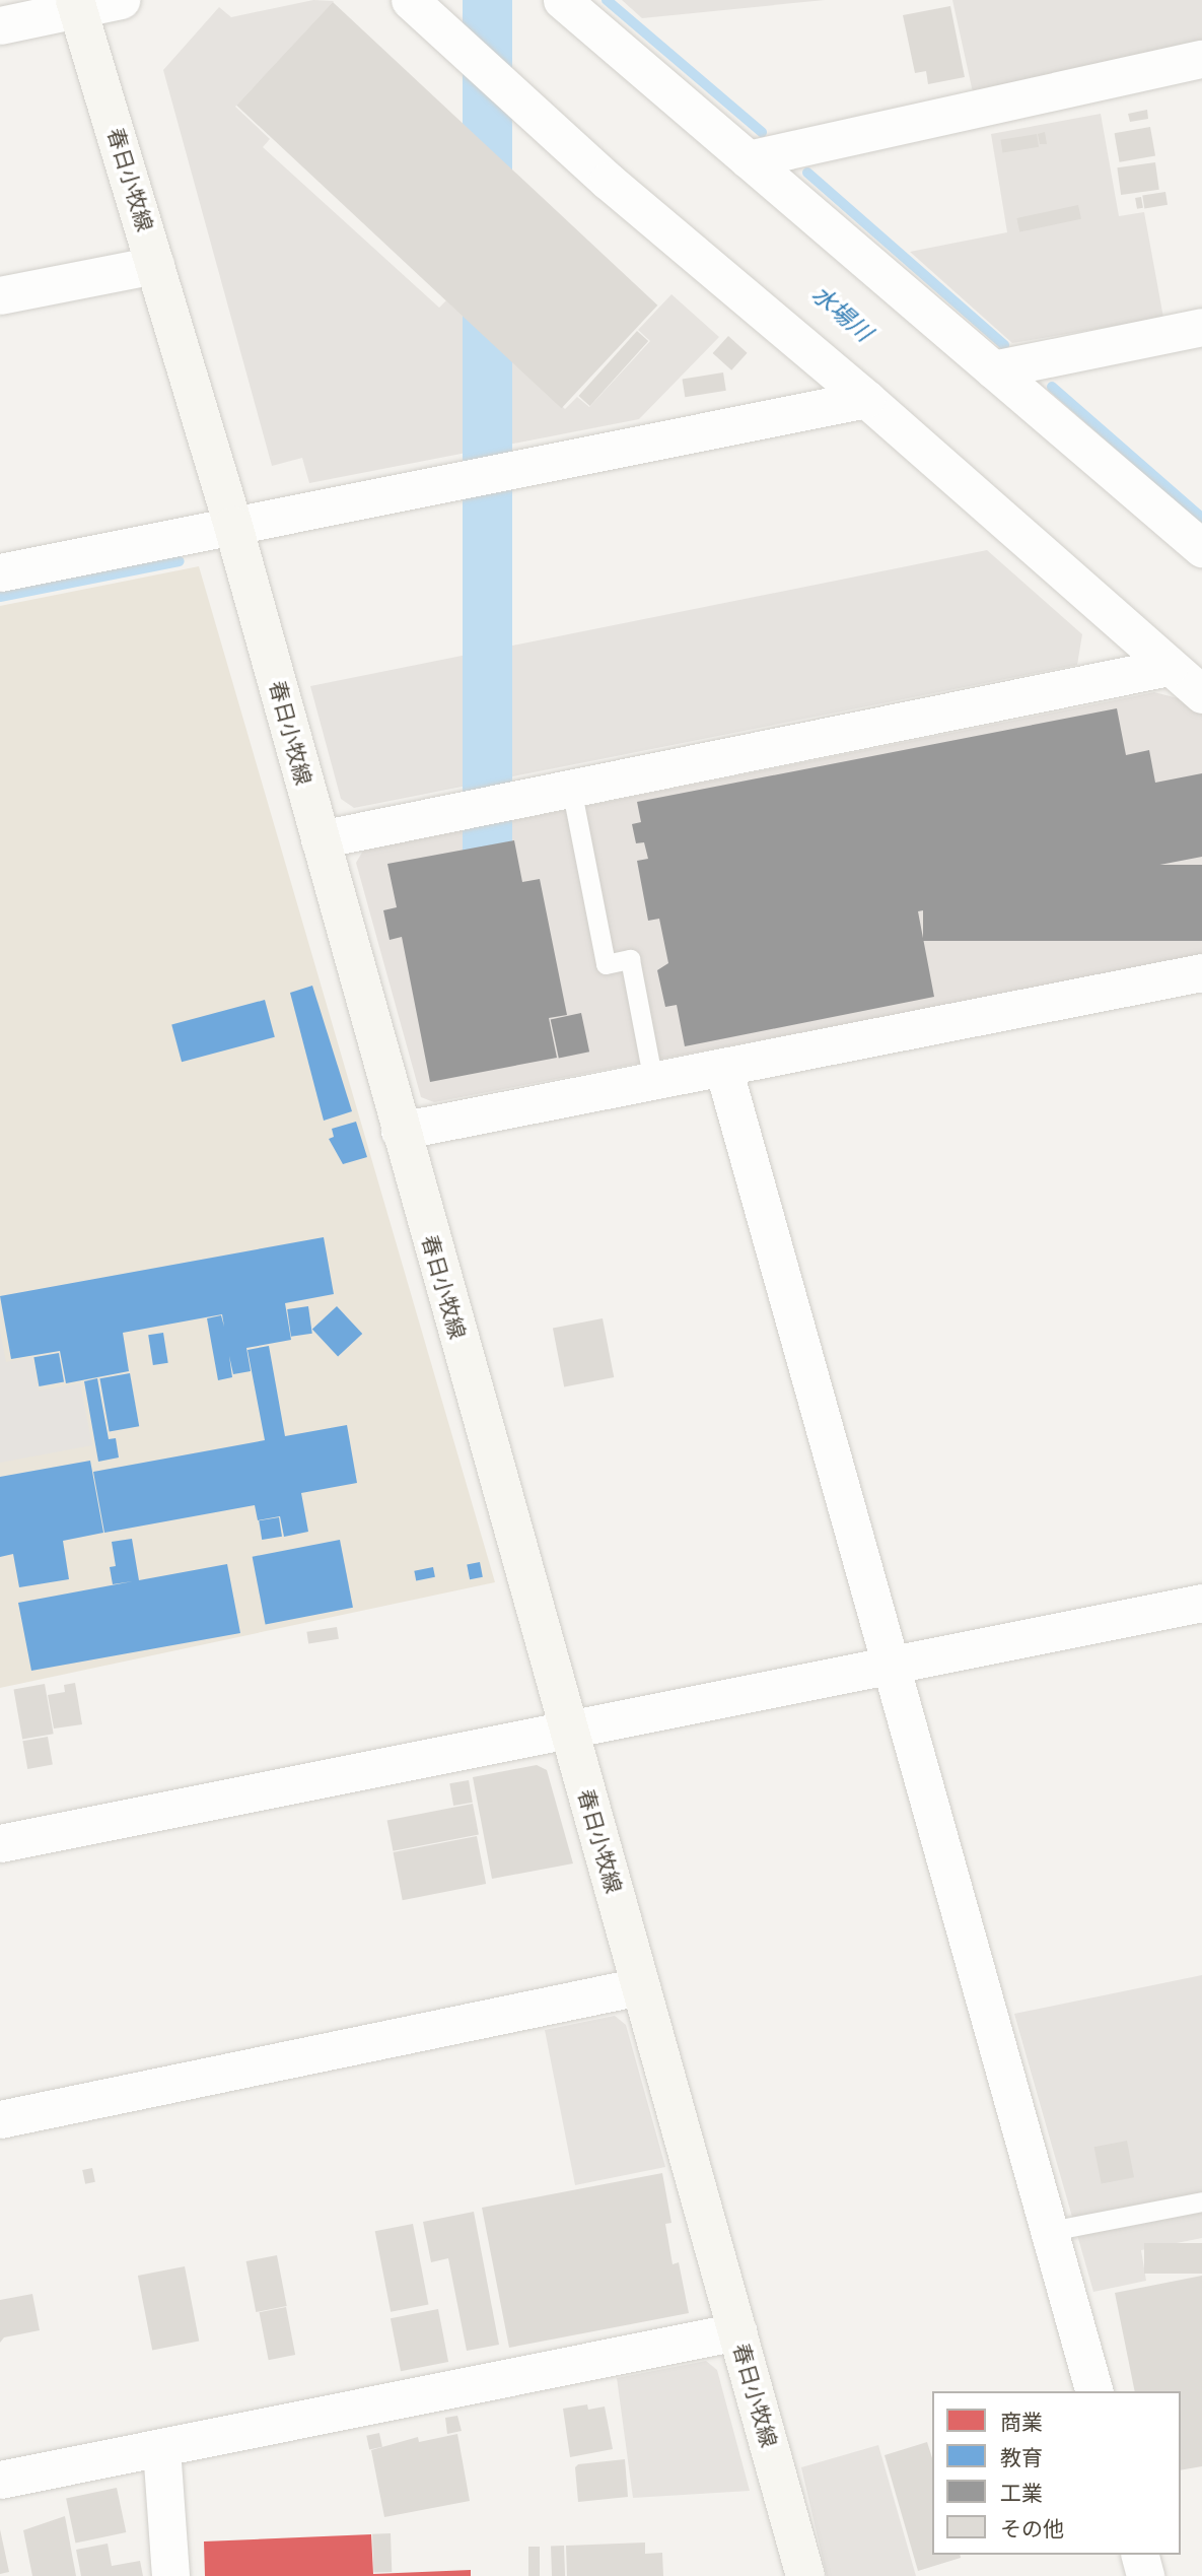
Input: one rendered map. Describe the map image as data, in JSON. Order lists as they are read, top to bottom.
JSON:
{
  "streets": {
    "main road": ["春日小牧線"]
  },
  "water": ["水場川"],
  "legend": [
    "商業",
    "教育",
    "工業",
    "その他"
  ]
}
